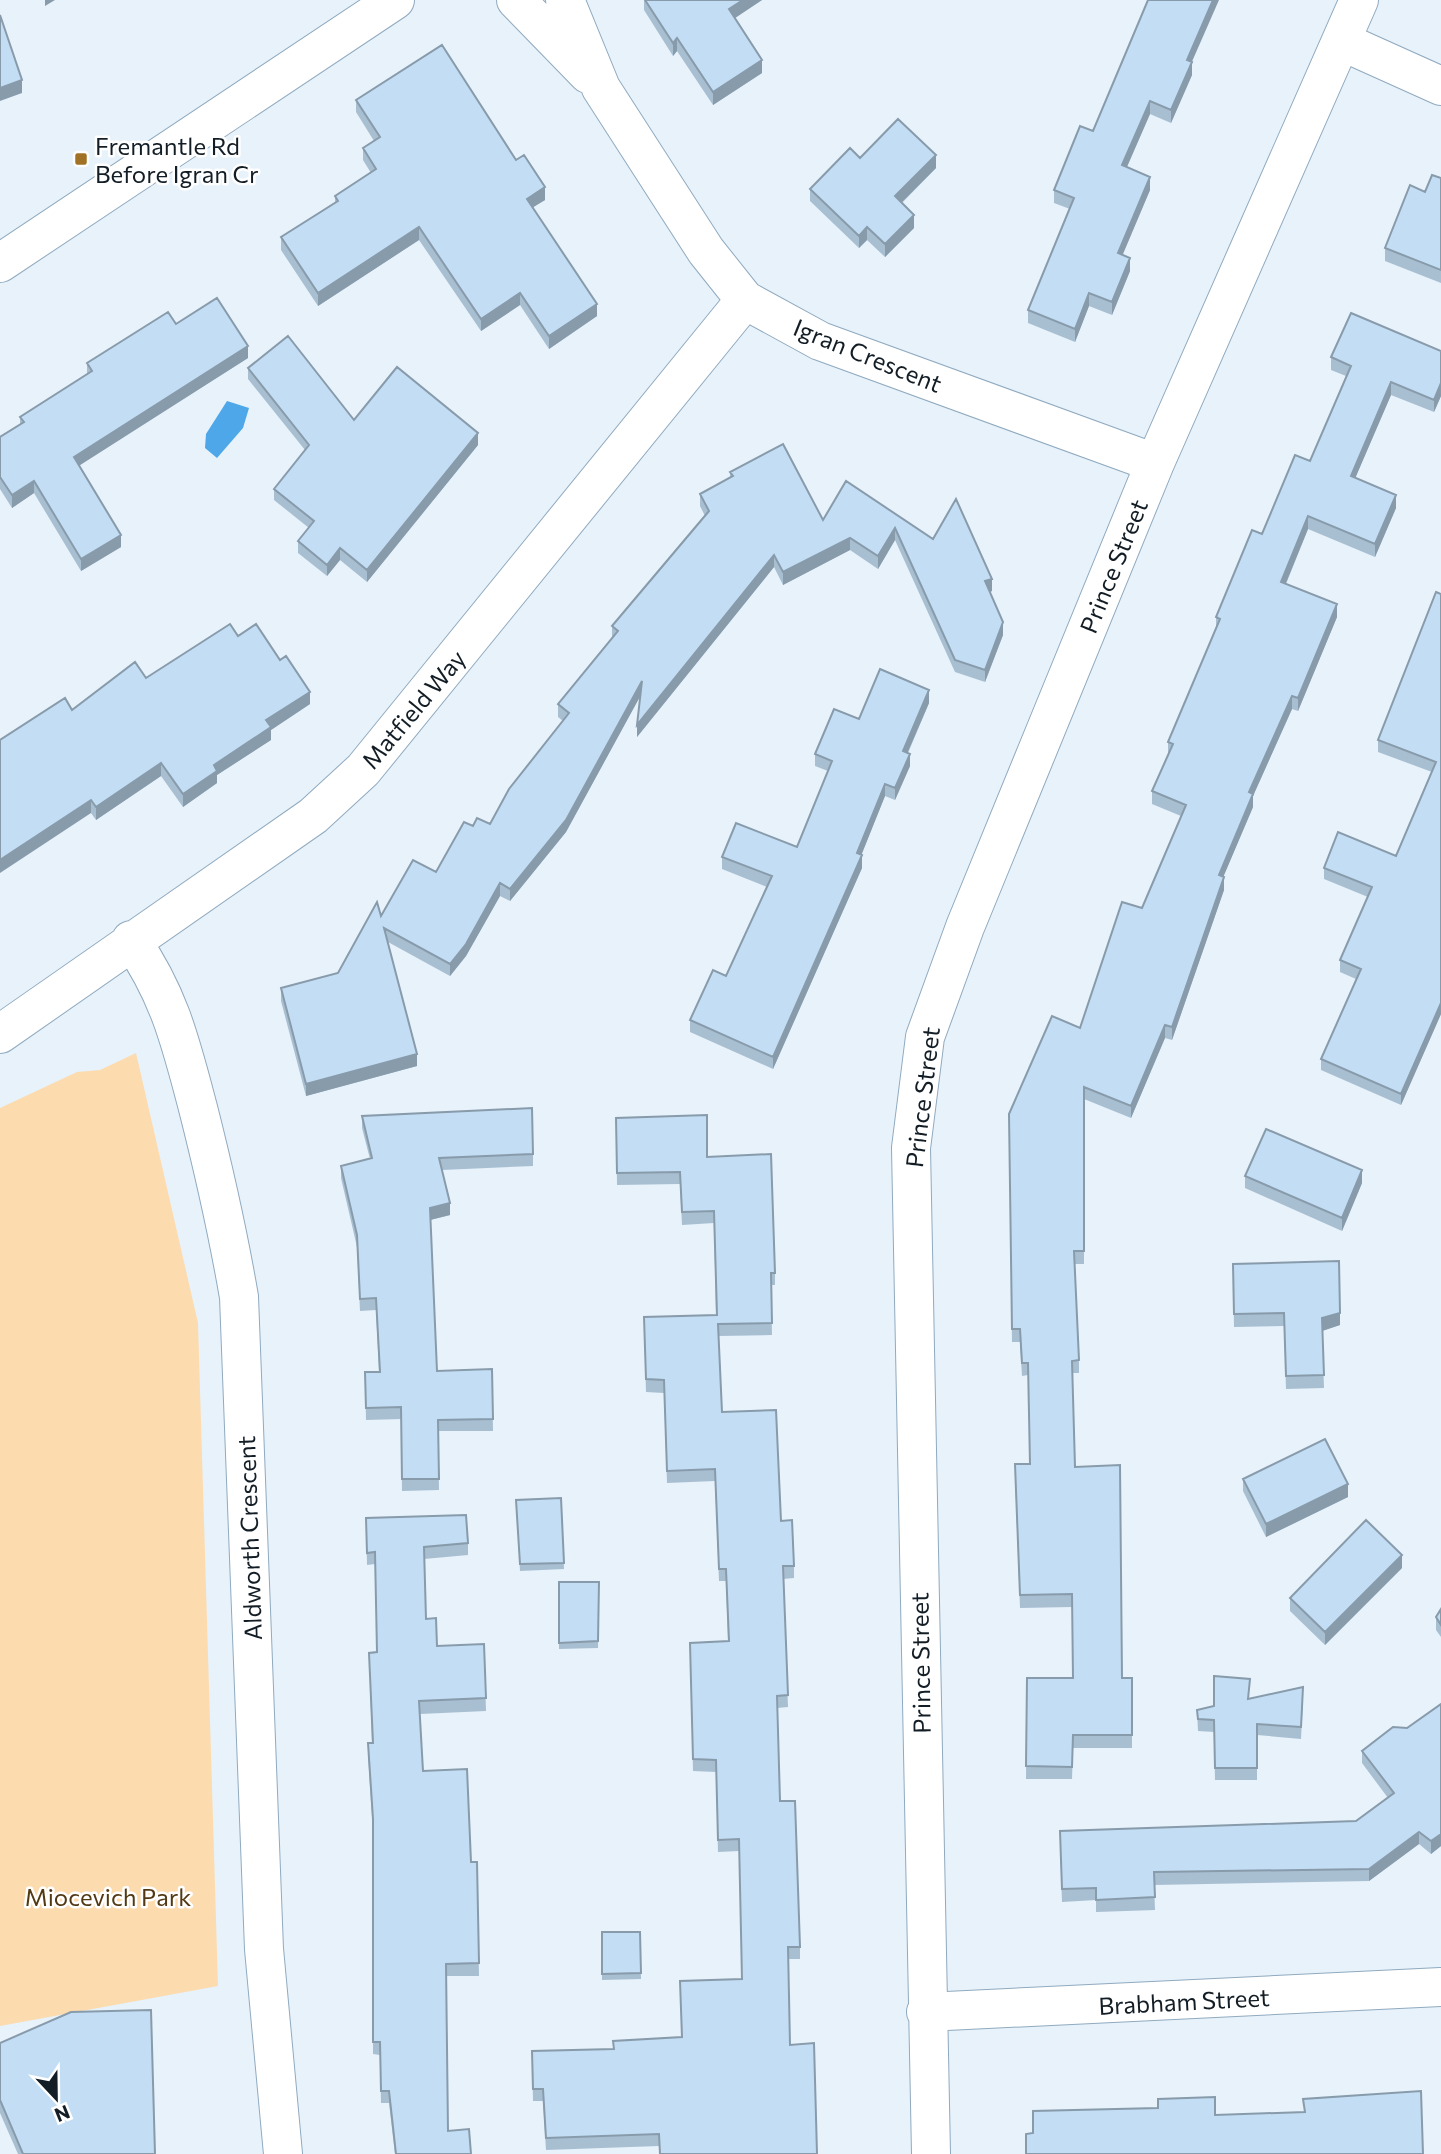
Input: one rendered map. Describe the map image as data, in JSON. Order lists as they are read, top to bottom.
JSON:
{
  "streets": {
    "street": [
      "Igran Crescent",
      "Prince Street",
      "Matfield Way",
      "Aldworth Crescent",
      "Brabham Street"
    ]
  },
  "crossings": [
    ["Igran Crescent", "Prince Street"],
    ["Igran Crescent", "Matfield Way"],
    ["Prince Street", "Brabham Street"],
    ["Matfield Way", "Aldworth Crescent"]
  ],
  "parks": ["Miocevich Park"],
  "places": {
    "transit": ["Fremantle Rd Before Igran Cr"]
  },
  "north": "bottom"
}
